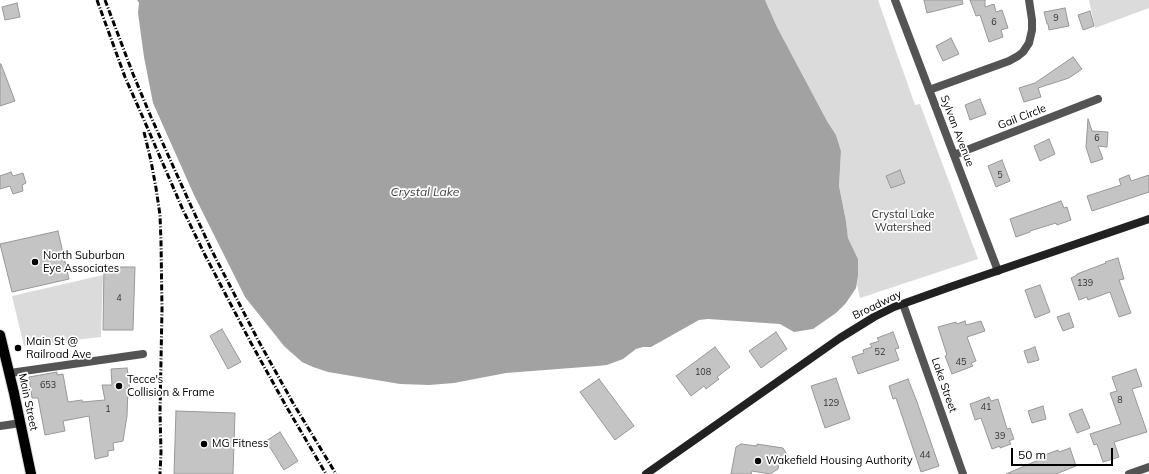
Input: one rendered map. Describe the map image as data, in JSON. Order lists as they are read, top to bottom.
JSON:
{
  "streets": {
    "main road": ["Main Street"],
    "street": [
      "Gail Circle",
      "Sylvan Avenue",
      "Broadway",
      "Lake Street"
    ]
  },
  "crossings": [
    ["Gail Circle", "Sylvan Avenue"],
    ["Sylvan Avenue", "Broadway"],
    ["Broadway", "Lake Street"]
  ],
  "water": ["Crystal Lake"],
  "parks": ["Crystal Lake Watershed"],
  "places": [
    "North Suburban Eye Associates",
    "Main St @ Railroad Ave",
    "Tecce's Collision & Frame",
    "MG Fitness",
    "Wakefield Housing Authority"
  ],
  "house_numbers": [
    "9",
    "6",
    "6",
    "5",
    "139",
    "4",
    "52",
    "45",
    "108",
    "653",
    "8",
    "129",
    "41",
    "1",
    "39",
    "44"
  ],
  "scale_bar": "50 m"
}
